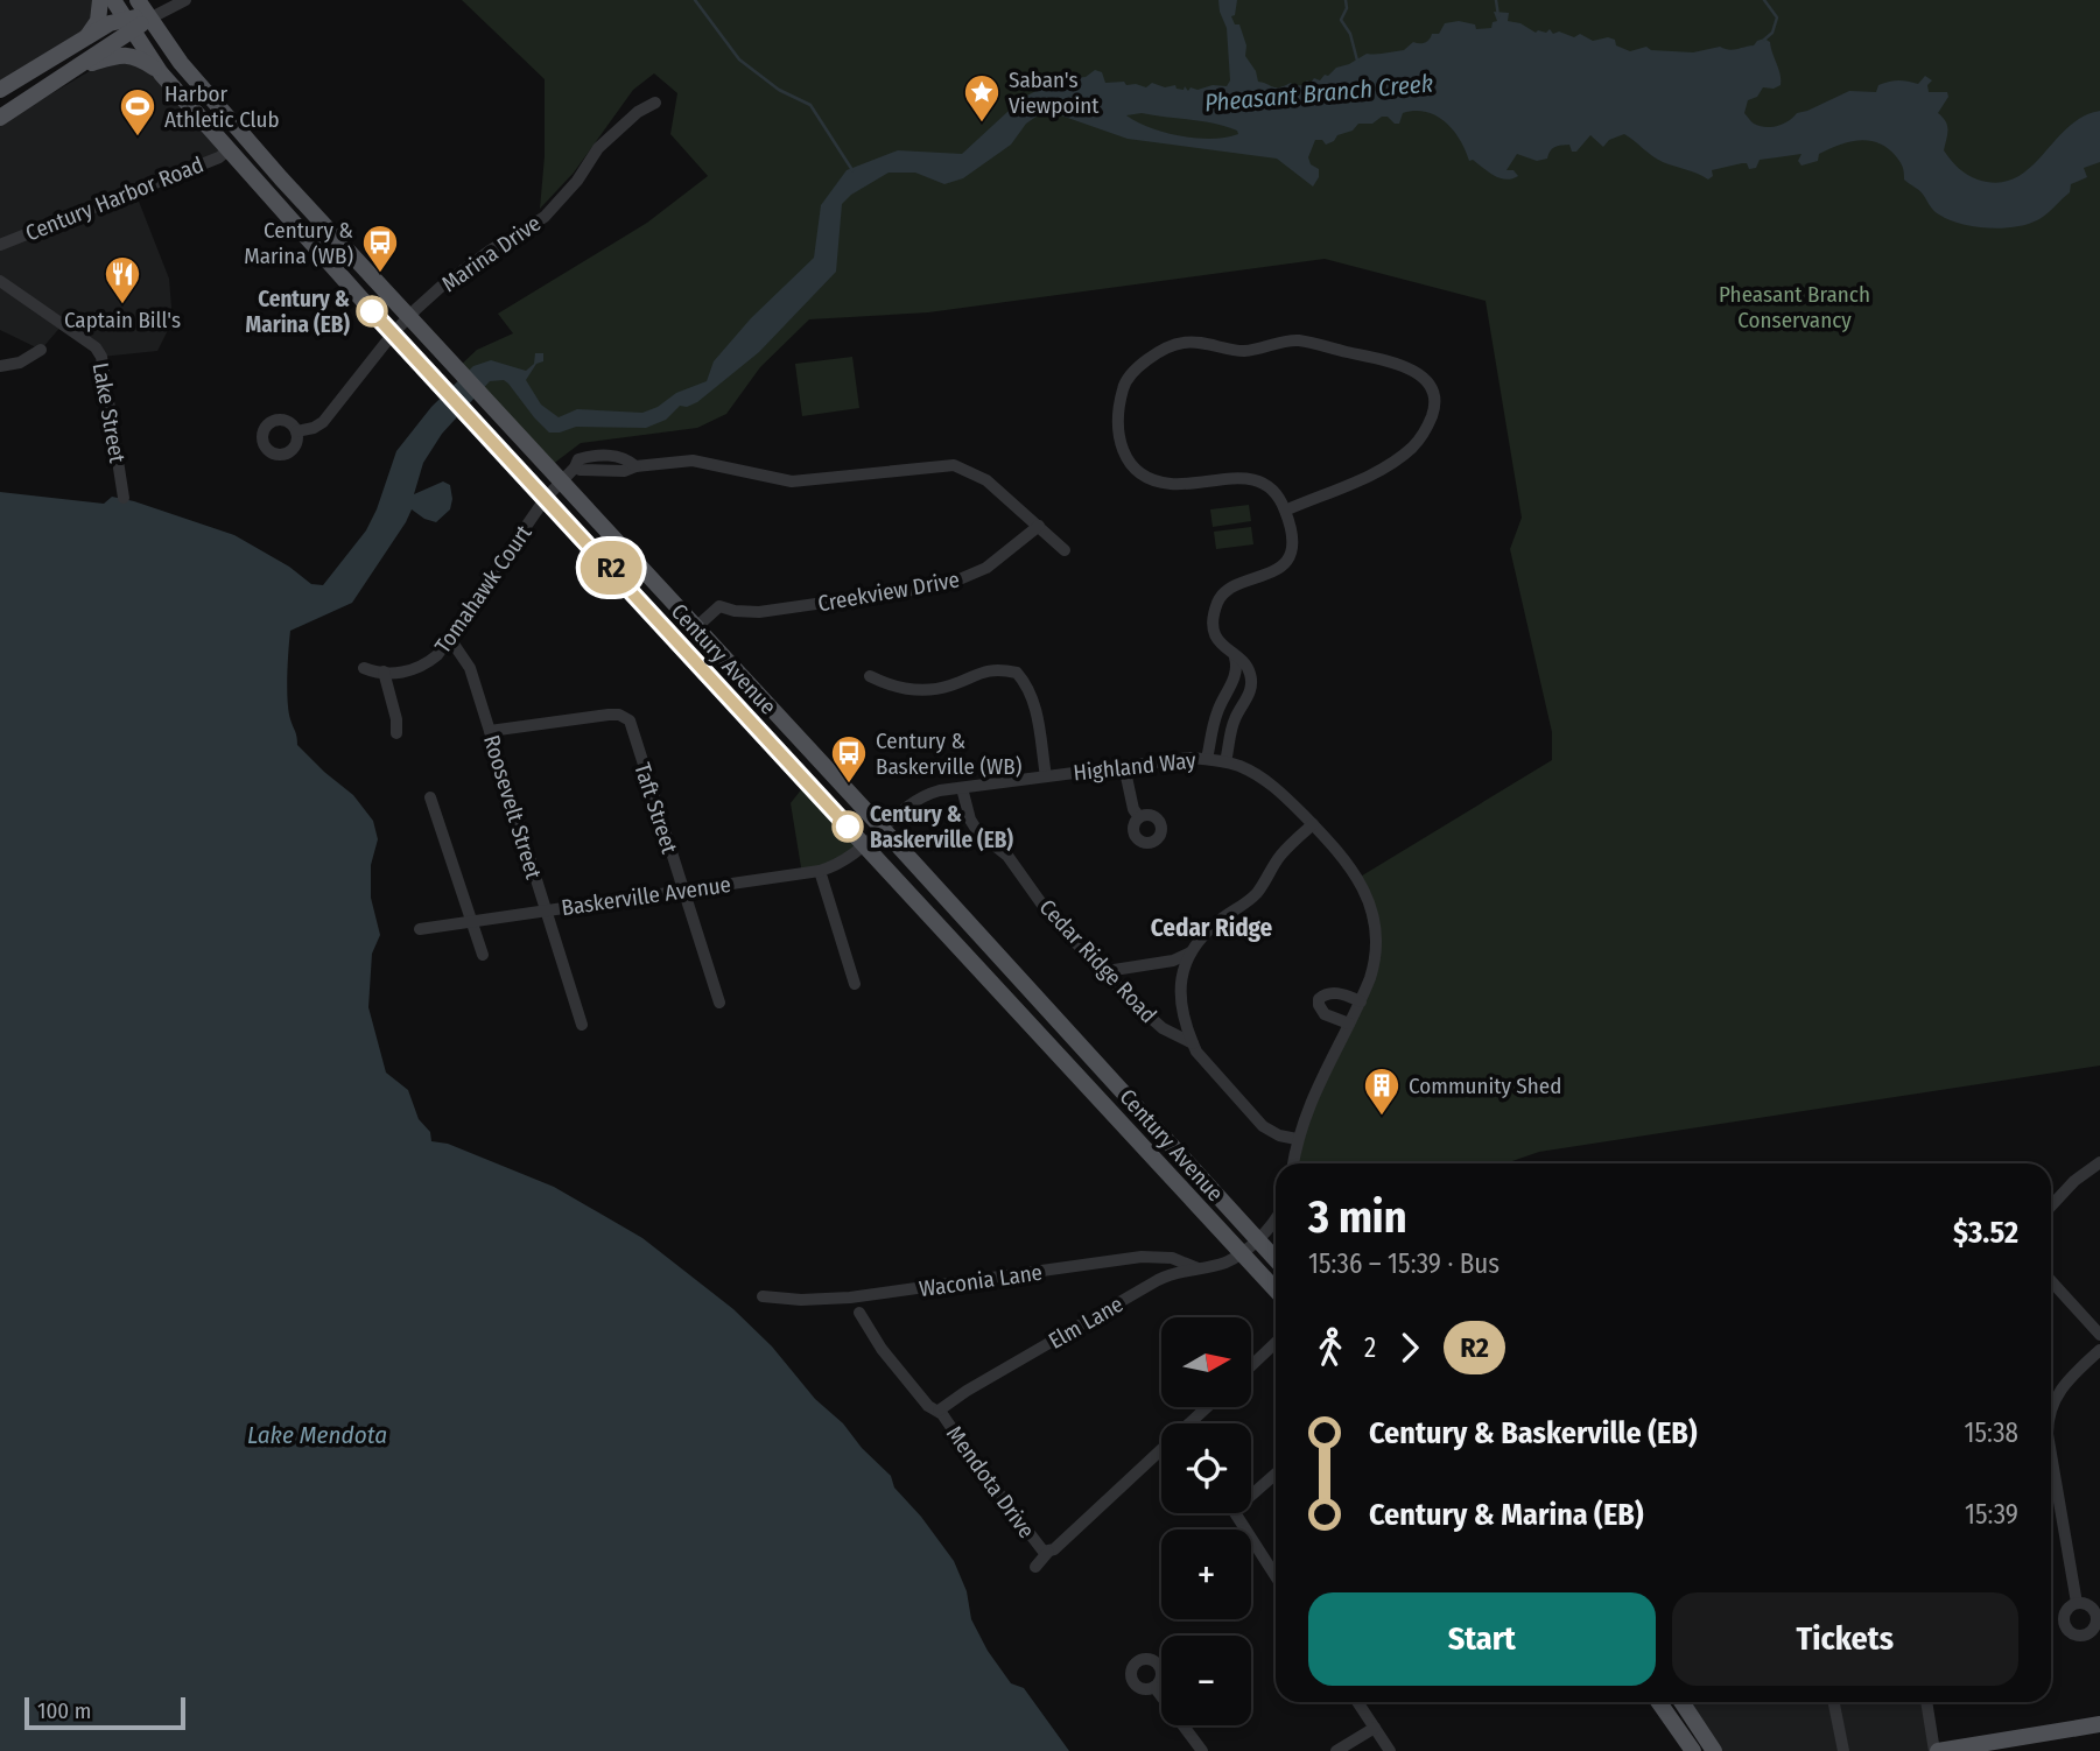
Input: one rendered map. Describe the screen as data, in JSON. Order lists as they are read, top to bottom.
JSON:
{
  "streets": {
    "main road": ["Century Avenue"],
    "street": [
      "Century Harbor Road",
      "Marina Drive",
      "Lake Street",
      "Tomahawk Court",
      "Creekview Drive",
      "Highland Way",
      "Roosevelt Street",
      "Taft Street",
      "Baskerville Avenue",
      "Cedar Ridge Road",
      "Waconia Lane",
      "Elm Lane",
      "Mendota Drive"
    ]
  },
  "crossings": [
    ["Century Harbor Road", "Century Avenue"],
    ["Marina Drive", "Century Avenue"],
    ["Tomahawk Court", "Creekview Drive"],
    ["Tomahawk Court", "Century Avenue"],
    ["Tomahawk Court", "Roosevelt Street"],
    ["Creekview Drive", "Century Avenue"],
    ["Century Avenue", "Highland Way"],
    ["Century Avenue", "Baskerville Avenue"],
    ["Century Avenue", "Elm Lane"],
    ["Highland Way", "Baskerville Avenue"],
    ["Highland Way", "Cedar Ridge Road"],
    ["Roosevelt Street", "Taft Street"],
    ["Roosevelt Street", "Baskerville Avenue"],
    ["Taft Street", "Baskerville Avenue"],
    ["Waconia Lane", "Elm Lane"],
    ["Elm Lane", "Mendota Drive"]
  ],
  "districts": ["Cedar Ridge"],
  "water": ["Pheasant Branch Creek", "Lake Mendota"],
  "parks": ["Pheasant Branch Conservancy"],
  "places": {
    "place": ["Saban's Viewpoint"],
    "sports": ["Harbor Athletic Club"],
    "bus stop": ["Century & Marina (WB)", "Century & Baskerville (WB)"],
    "restaurant": ["Captain Bill's"],
    "other": ["Century & Marina (EB)", "Century & Baskerville (EB)"],
    "building": ["Community Shed"]
  },
  "lines": ["bus line R2"],
  "scale_bar": "100 m",
  "north": "right",
  "page": {
    "on_map": "R2",
    "heading": ["3 min", "15:36 – 15:39 · Bus", "$3.52"],
    "legs": ["2", "R2"],
    "map_buttons": ["+", "−"],
    "list": [
      {
        "name": "Century & Baskerville (EB)",
        "value": "15:38"
      },
      {
        "name": "Century & Marina (EB)",
        "value": "15:39"
      }
    ],
    "buttons": ["Start", "Tickets"],
    "scale": "100 m"
  }
}
